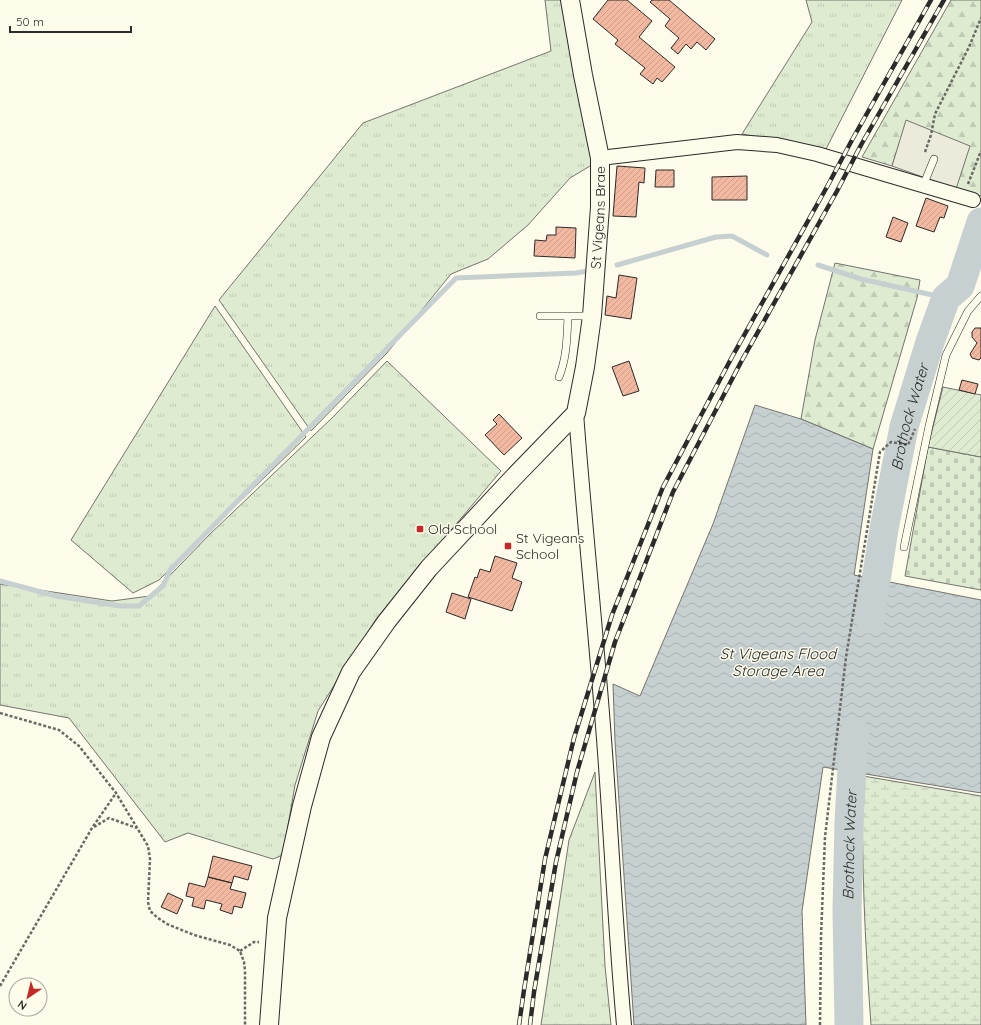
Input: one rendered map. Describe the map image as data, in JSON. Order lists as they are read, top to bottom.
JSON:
{
  "streets": {
    "street": ["St Vigeans Brae"]
  },
  "water": ["Brothock Water", "St Vigeans Flood Storage Area"],
  "places": {
    "transit": ["Old School", "St Vigeans School"]
  },
  "scale_bar": "50 m",
  "north": "bottom left"
}
